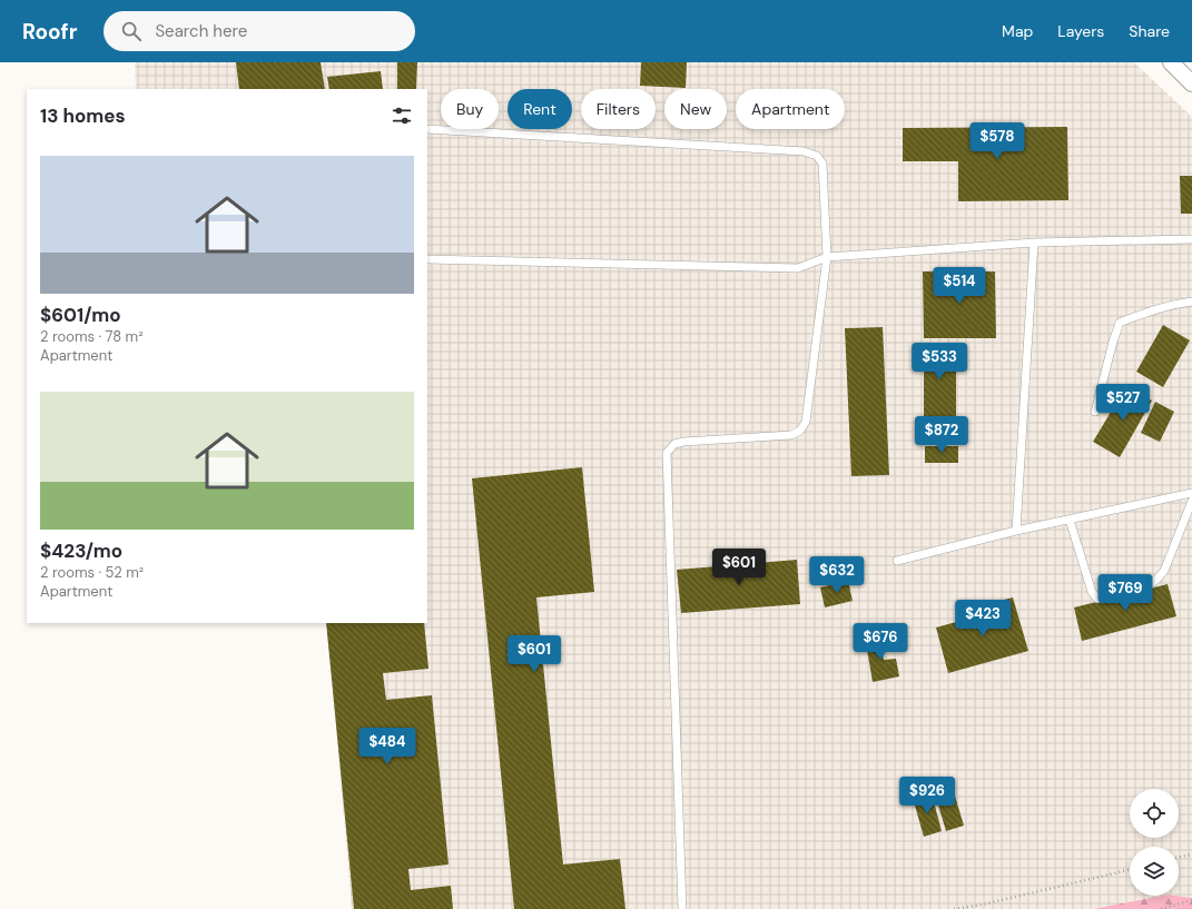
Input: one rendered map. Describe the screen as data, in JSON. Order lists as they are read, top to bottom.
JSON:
{
  "page": {
    "header": "Roofr",
    "search": "Search here",
    "nav": ["Map", "Layers", "Share"],
    "chip": [
      "Buy",
      "Rent",
      "Filters",
      "New",
      "Apartment"
    ],
    "heading": "13 homes",
    "price": [
      "$578",
      "$514",
      "$533",
      "$527",
      "$872",
      "$601",
      "$632",
      "$769",
      "$423",
      "$676",
      "$601",
      "$484",
      "$926"
    ],
    "list": [
      {
        "name": "$601/mo",
        "note": "2 rooms · 78 m² · Apartment"
      },
      {
        "name": "$423/mo",
        "note": "2 rooms · 52 m² · Apartment"
      }
    ]
  }
}
